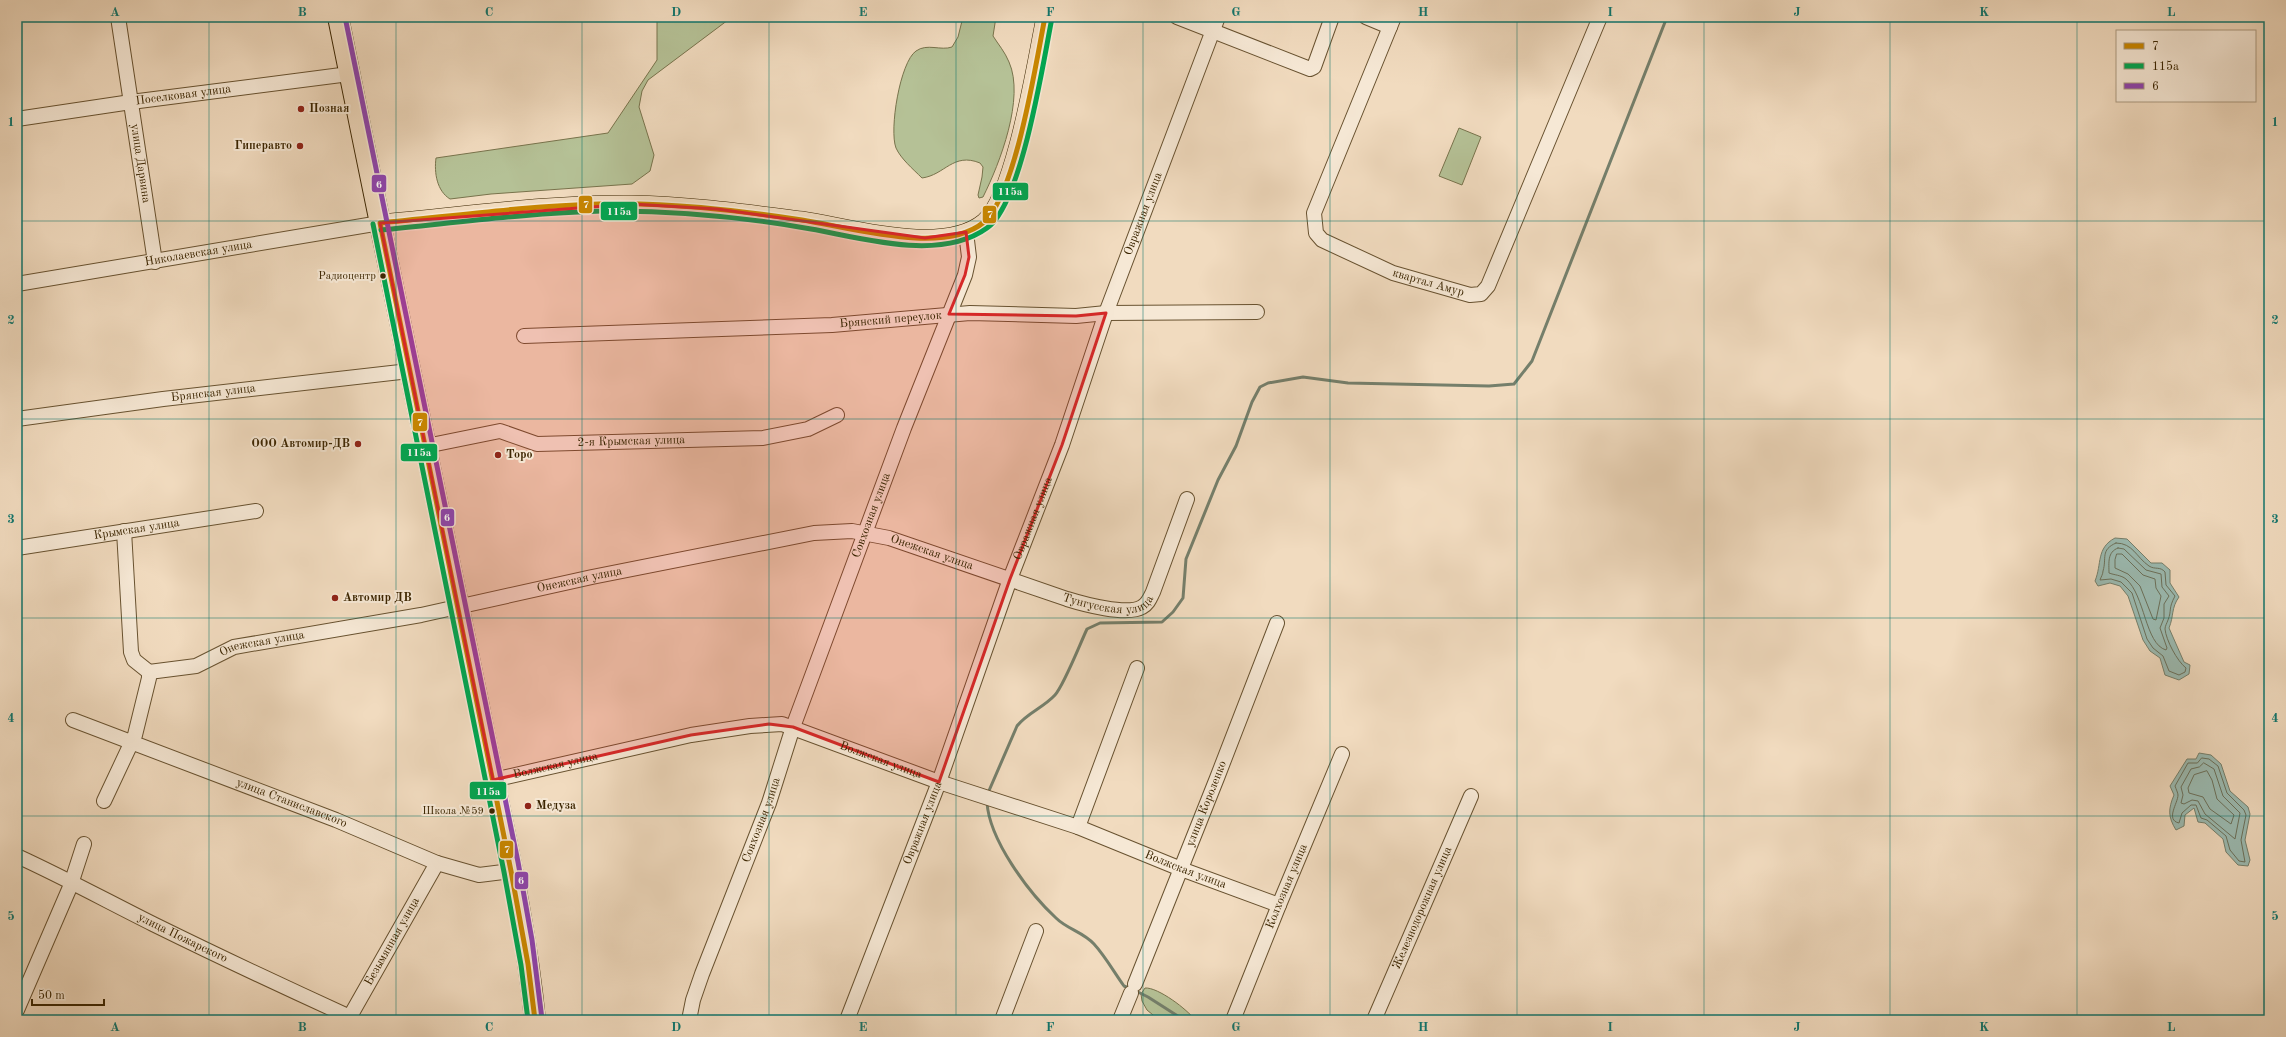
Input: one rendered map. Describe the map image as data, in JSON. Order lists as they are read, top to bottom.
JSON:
{
  "streets": {
    "street": [
      "Поселковая улица",
      "улица Дарвина",
      "Овражная улица",
      "Николаевская улица",
      "квартал Амур",
      "Брянский переулок",
      "Брянская улица",
      "2-я Крымская улица",
      "Совхозная улица",
      "Крымская улица",
      "Онежская улица",
      "Тунгусская улица",
      "Волжская улица",
      "улица Станиславского",
      "улица Короленко",
      "Колхозная улица",
      "Железнодорожная улица",
      "улица Пожарского",
      "Безымянная улица"
    ]
  },
  "crossings": [
    ["Поселковая улица", "улица Дарвина"],
    ["улица Дарвина", "Николаевская улица"],
    ["Овражная улица", "Брянский переулок"],
    ["Овражная улица", "Онежская улица"],
    ["Овражная улица", "Тунгусская улица"],
    ["Овражная улица", "Волжская улица"],
    ["Брянский переулок", "Совхозная улица"],
    ["Совхозная улица", "Онежская улица"],
    ["Совхозная улица", "Волжская улица"],
    ["Онежская улица", "Тунгусская улица"],
    ["Волжская улица", "улица Короленко"],
    ["Волжская улица", "Колхозная улица"],
    ["улица Станиславского", "Безымянная улица"],
    ["улица Пожарского", "Безымянная улица"]
  ],
  "places": [
    "Позная",
    "Гиперавто",
    "Радиоцентр",
    "ООО Автомир-ДВ",
    "Торо",
    "Автомир ДВ",
    "Медуза",
    "Школа №59"
  ],
  "lines": ["transit line 7", "transit line 6", "transit line 115а"],
  "legend": ["7", "115а", "6"],
  "scale_bar": "50 m",
  "grid": {
    "columns": [
      "A",
      "B",
      "C",
      "D",
      "E",
      "F",
      "G",
      "H",
      "I",
      "J",
      "K",
      "L"
    ],
    "rows": [
      "1",
      "2",
      "3",
      "4",
      "5"
    ]
  }
}
